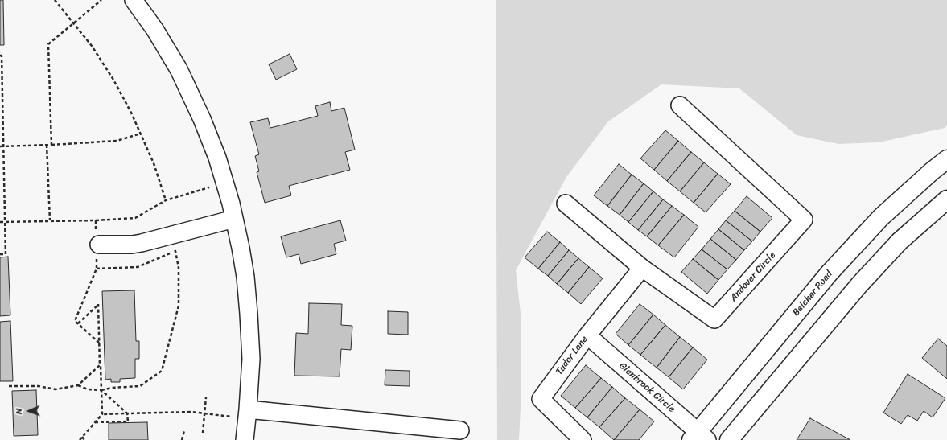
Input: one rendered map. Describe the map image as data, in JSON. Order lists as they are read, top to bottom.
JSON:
{
  "streets": {
    "main road": ["Belcher Road"],
    "street": ["Andover Circle", "Tudor Lane", "Glenbrook Circle"]
  },
  "crossings": [
    ["Andover Circle", "Tudor Lane"],
    ["Belcher Road", "Glenbrook Circle"],
    ["Tudor Lane", "Glenbrook Circle"]
  ],
  "north": "left"
}
